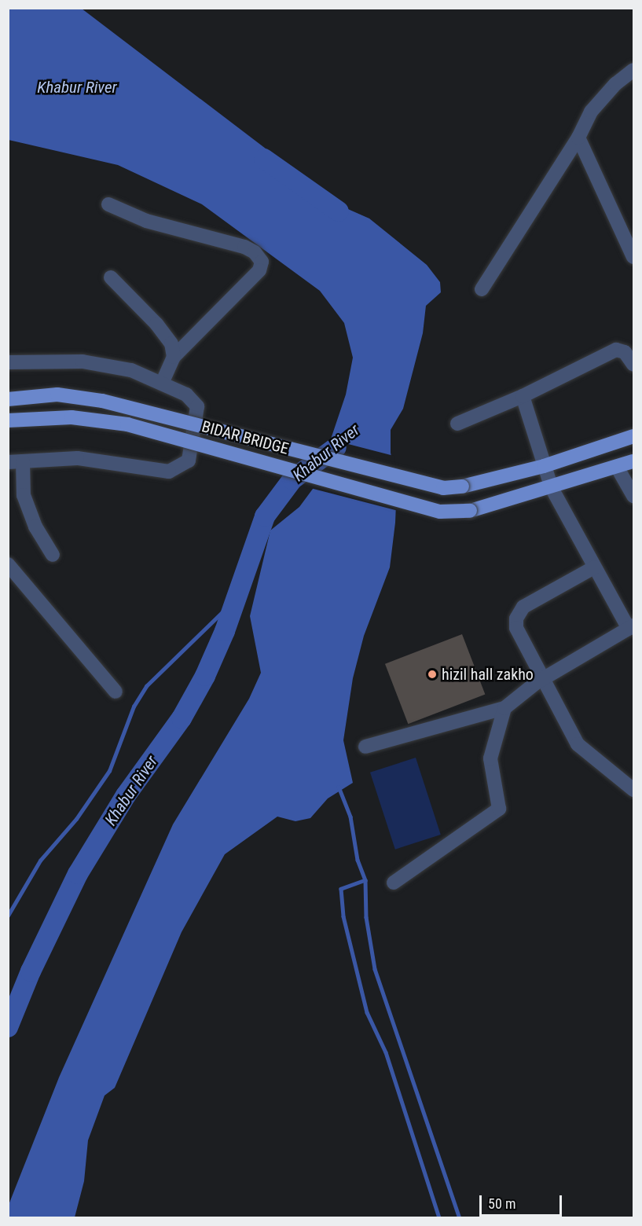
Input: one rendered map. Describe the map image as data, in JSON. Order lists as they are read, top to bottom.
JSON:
{
  "streets": {
    "main road": ["BIDAR BRIDGE"]
  },
  "water": ["Khabur River"],
  "places": ["hizil hall zakho"],
  "scale_bar": "50 m"
}
